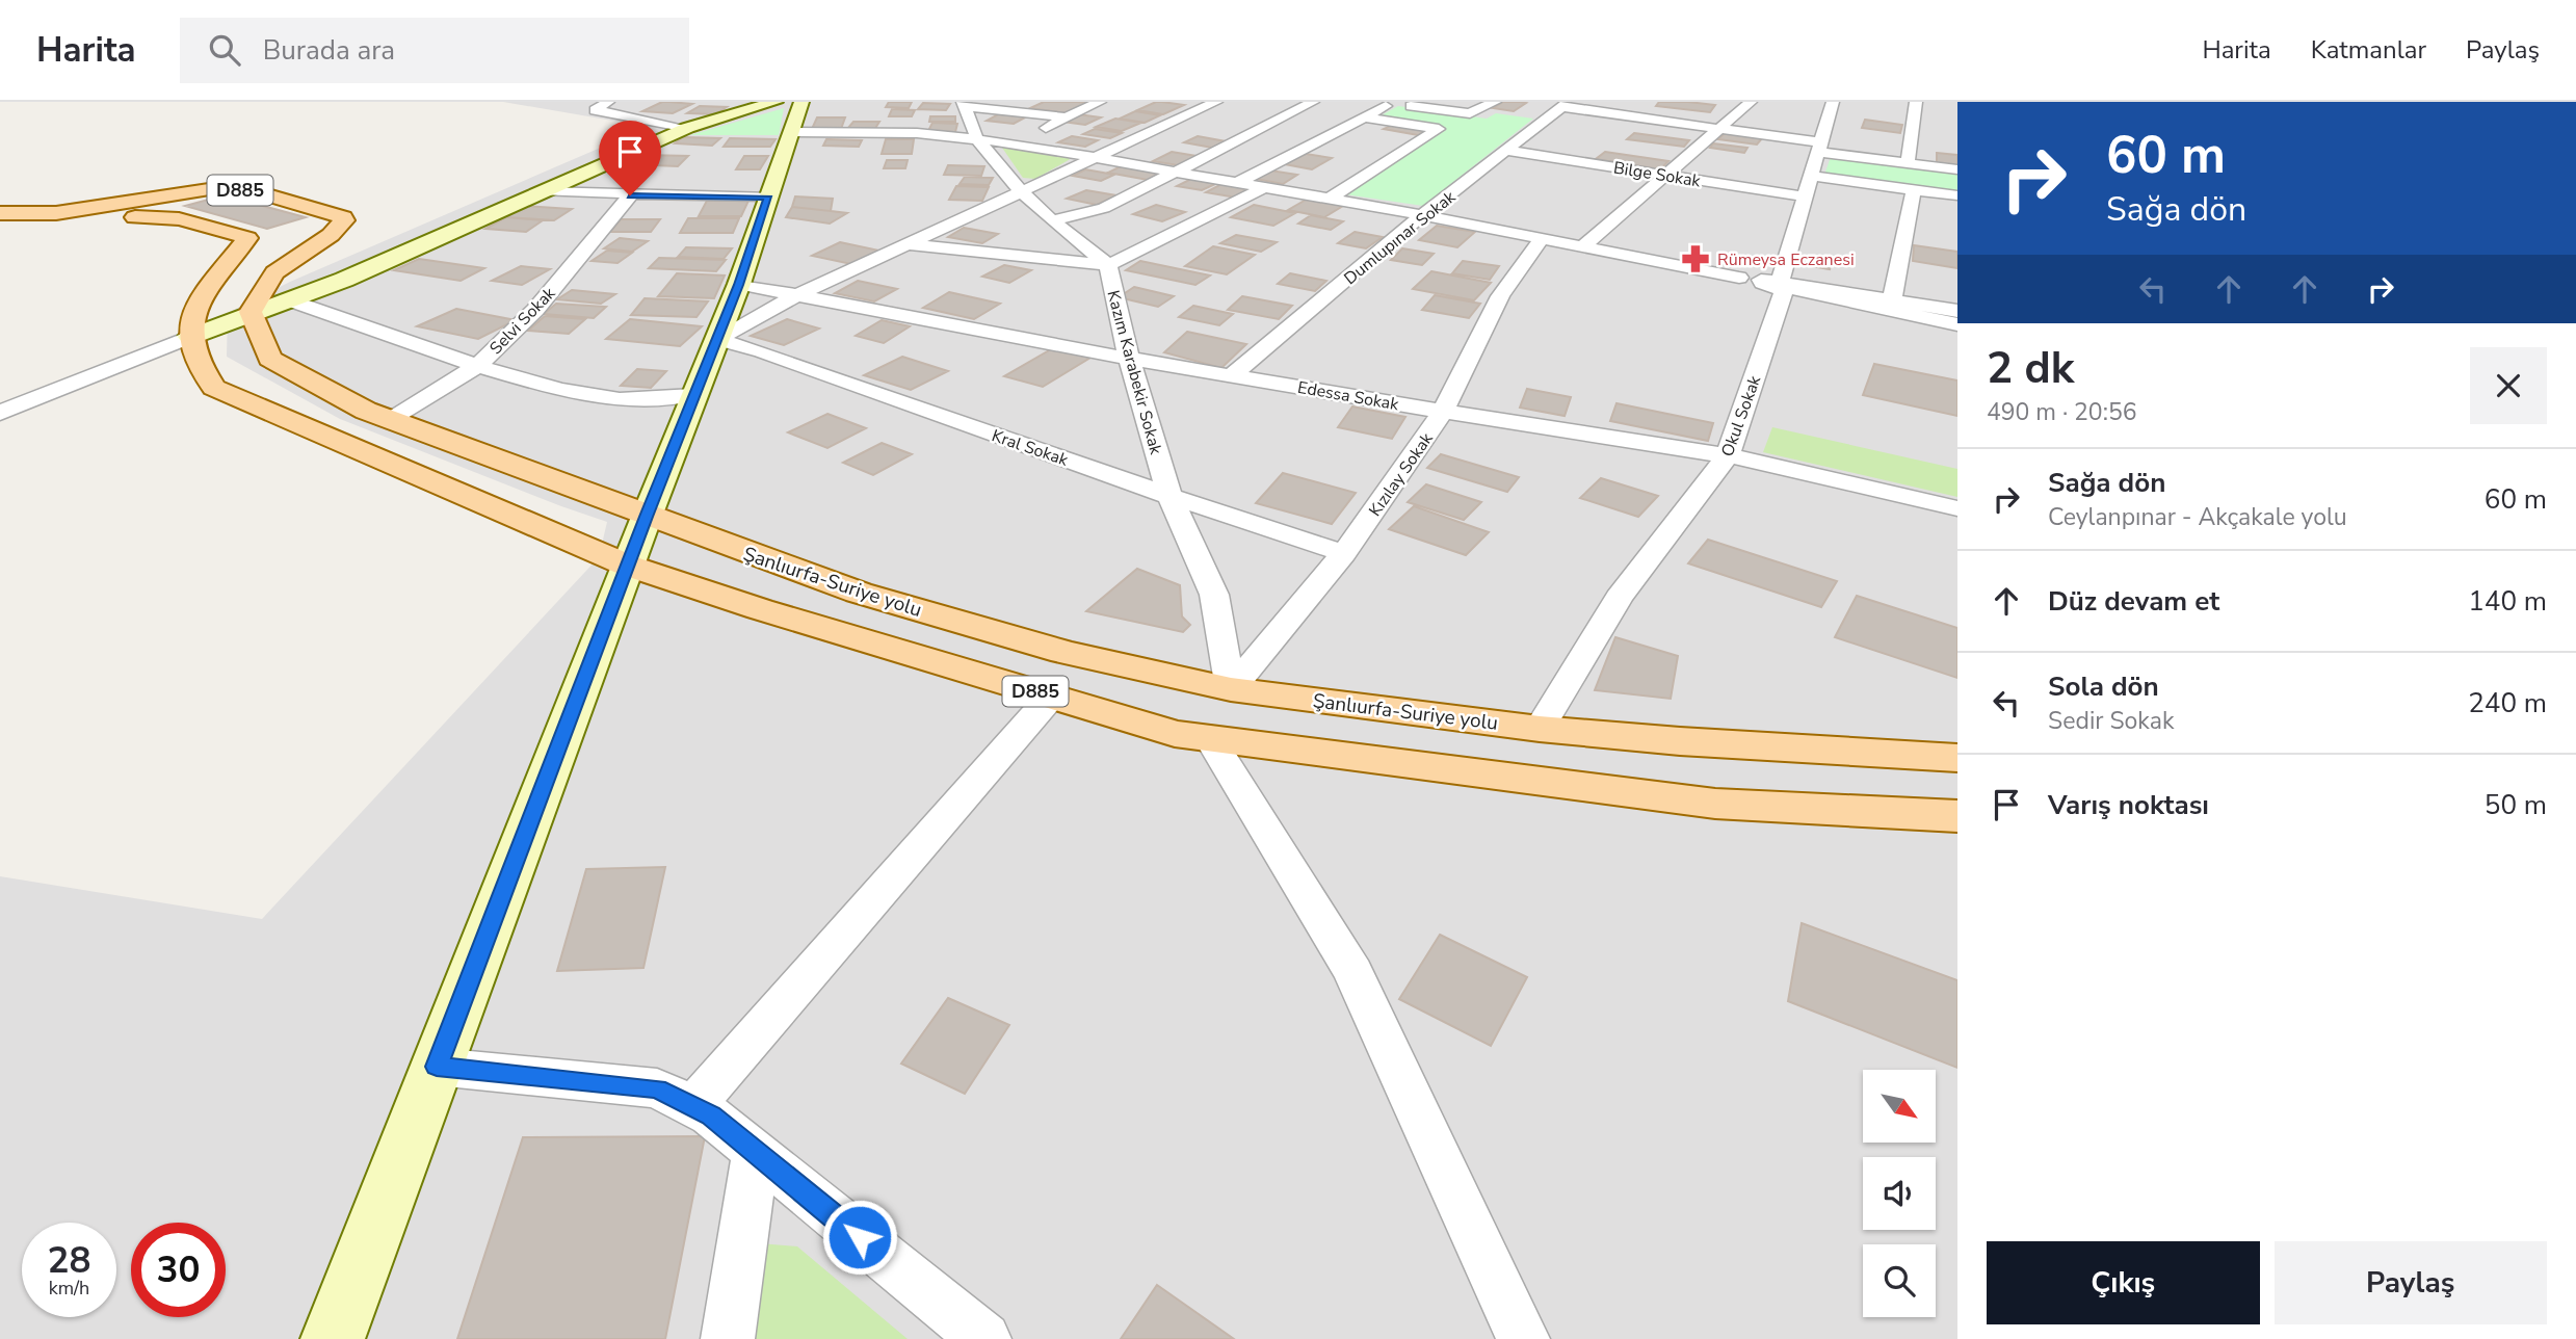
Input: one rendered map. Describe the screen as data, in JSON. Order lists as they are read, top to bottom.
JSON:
{
  "streets": {
    "main road": ["D885", "Şanlıurfa-Suriye yolu"],
    "street": [
      "Bilge Sokak",
      "Dumlupınar Sokak",
      "Selvi Sokak",
      "Kazım Karabekir Sokak",
      "Edessa Sokak",
      "Okul Sokak",
      "Kral Sokak",
      "Kızılay Sokak"
    ]
  },
  "crossings": [
    ["Bilge Sokak", "Dumlupınar Sokak"],
    ["Bilge Sokak", "Okul Sokak"],
    ["D885", "Şanlıurfa-Suriye yolu"],
    ["Dumlupınar Sokak", "Edessa Sokak"],
    ["Selvi Sokak", "Şanlıurfa-Suriye yolu"],
    ["Kazım Karabekir Sokak", "Edessa Sokak"],
    ["Kazım Karabekir Sokak", "Kral Sokak"],
    ["Kazım Karabekir Sokak", "Kızılay Sokak"],
    ["Kazım Karabekir Sokak", "Şanlıurfa-Suriye yolu"],
    ["Edessa Sokak", "Okul Sokak"],
    ["Edessa Sokak", "Kızılay Sokak"],
    ["Okul Sokak", "Şanlıurfa-Suriye yolu"],
    ["Kral Sokak", "Kızılay Sokak"],
    ["Kızılay Sokak", "Şanlıurfa-Suriye yolu"]
  ],
  "places": {
    "pharmacy": ["Rümeysa Eczanesi"]
  },
  "north": "bottom right",
  "page": {
    "header": "Harita",
    "search": "Burada ara",
    "nav": ["Harita", "Katmanlar", "Paylaş"],
    "turn": ["60 m", "Sağa dön"],
    "heading": ["2 dk", "490 m · 20:56"],
    "list": [
      {
        "name": "Sağa dön",
        "note": "Ceylanpınar - Akçakale yolu",
        "value": "60 m"
      },
      {
        "name": "Düz devam et",
        "value": "140 m"
      },
      {
        "name": "Sola dön",
        "note": "Sedir Sokak",
        "value": "240 m"
      },
      {
        "name": "Varış noktası",
        "value": "50 m"
      }
    ],
    "speed": "28 km/h",
    "limit": "30",
    "buttons": ["Çıkış", "Paylaş"]
  }
}
